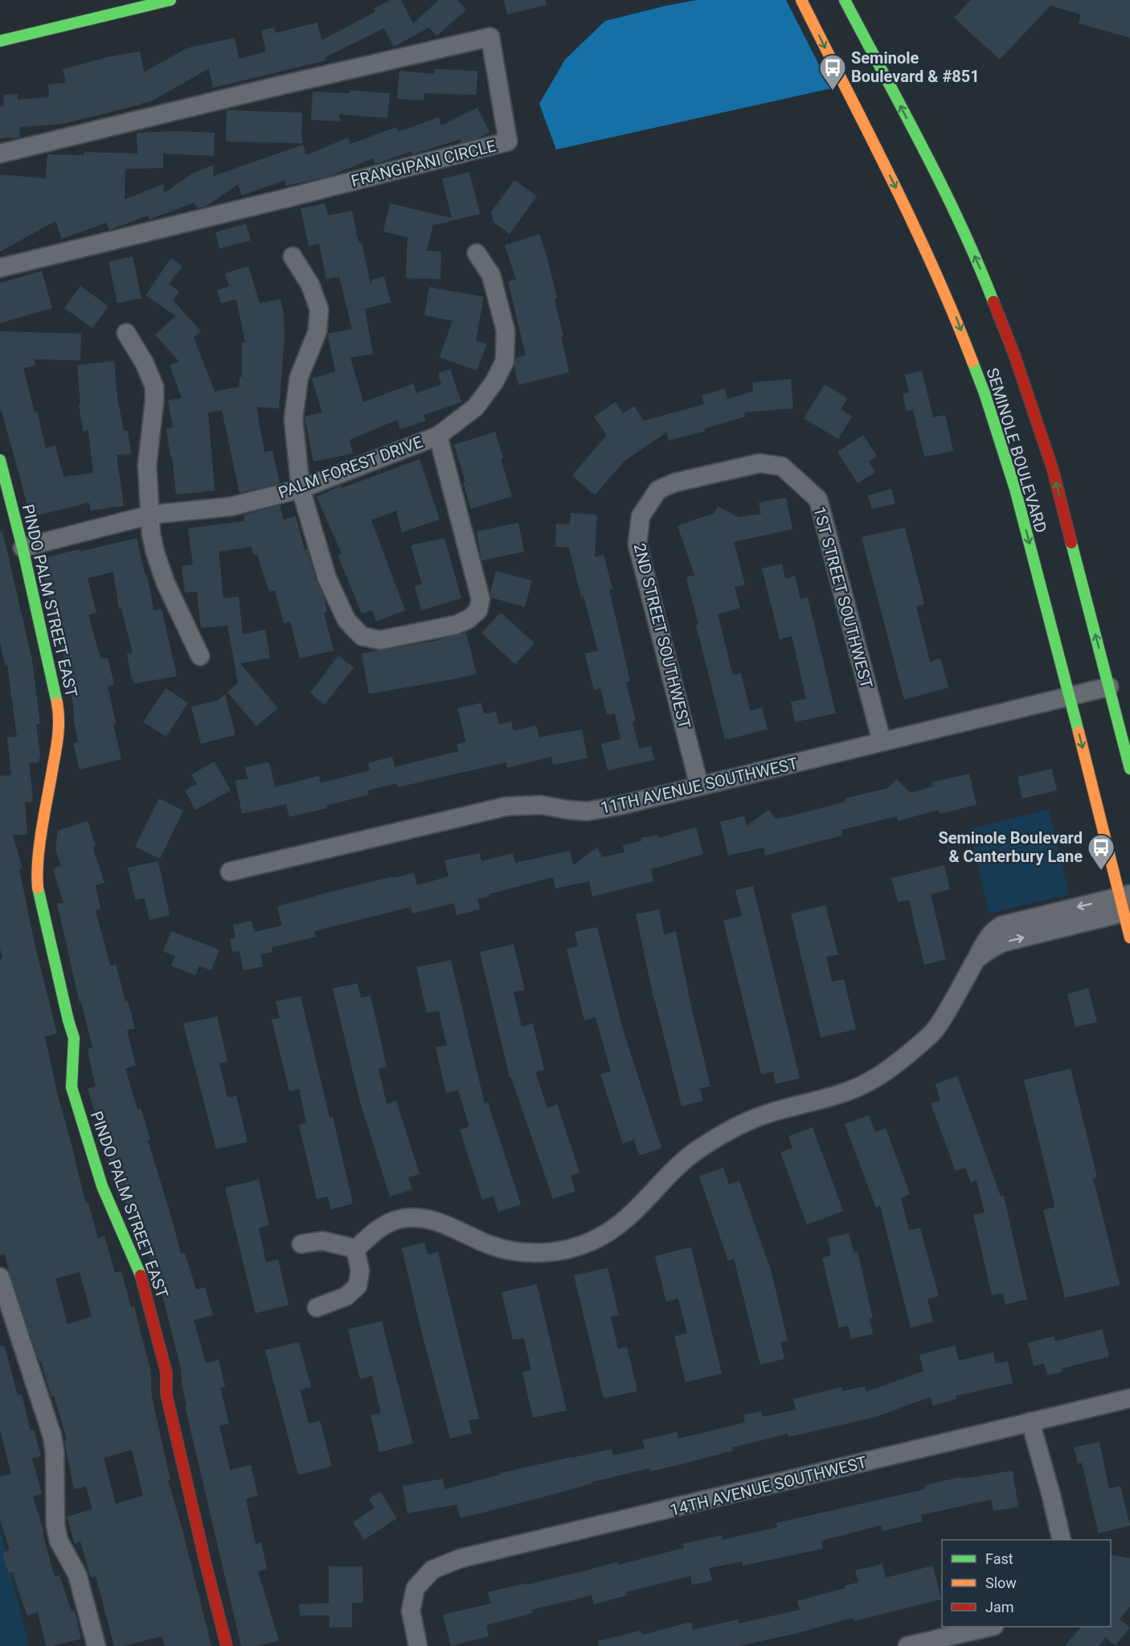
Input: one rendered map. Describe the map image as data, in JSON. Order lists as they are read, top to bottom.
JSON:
{
  "streets": {
    "main road": ["SEMINOLE BOULEVARD", "PINDO PALM STREET EAST"],
    "street": [
      "FRANGIPANI CIRCLE",
      "PALM FOREST DRIVE",
      "1ST STREET SOUTHWEST",
      "2ND STREET SOUTHWEST",
      "11TH AVENUE SOUTHWEST",
      "14TH AVENUE SOUTHWEST"
    ]
  },
  "crossings": [
    ["SEMINOLE BOULEVARD", "11TH AVENUE SOUTHWEST"],
    ["PALM FOREST DRIVE", "PINDO PALM STREET EAST"],
    ["1ST STREET SOUTHWEST", "2ND STREET SOUTHWEST"],
    ["1ST STREET SOUTHWEST", "11TH AVENUE SOUTHWEST"],
    ["2ND STREET SOUTHWEST", "11TH AVENUE SOUTHWEST"]
  ],
  "places": {
    "bus stop": ["Seminole Boulevard & #851", "Seminole Boulevard & Canterbury Lane"]
  },
  "legend": ["Fast", "Slow", "Jam"]
}
